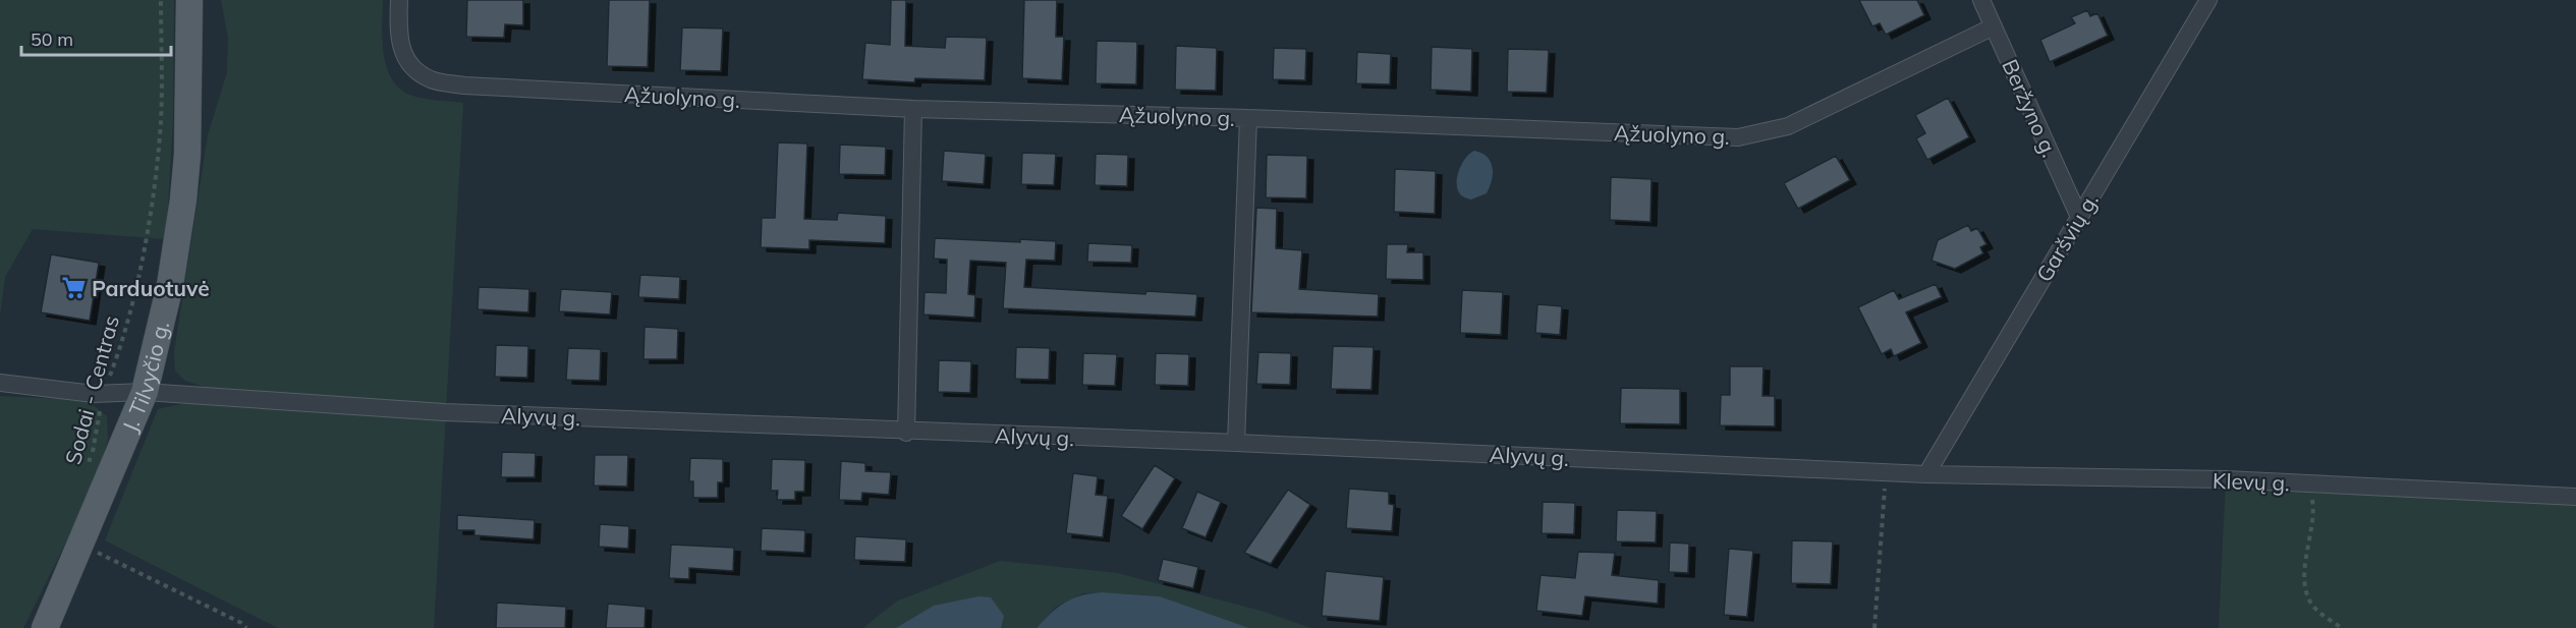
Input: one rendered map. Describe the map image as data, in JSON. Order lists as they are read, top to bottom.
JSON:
{
  "streets": {
    "main road": ["J. Tilvyčio g."],
    "street": [
      "Ąžuolyno g.",
      "Beržyno g.",
      "Garšvių g.",
      "Alyvų g.",
      "Klevų g."
    ],
    "path": ["Sodai - Centras"]
  },
  "crossings": [
    ["Ąžuolyno g.", "Beržyno g."],
    ["Beržyno g.", "Garšvių g."],
    ["Garšvių g.", "Alyvų g."],
    ["Garšvių g.", "Klevų g."],
    ["J. Tilvyčio g.", "Alyvų g."],
    ["Sodai - Centras", "Alyvų g."],
    ["Alyvų g.", "Klevų g."]
  ],
  "places": {
    "supermarket": ["Parduotuvė"]
  },
  "scale_bar": "50 m"
}
